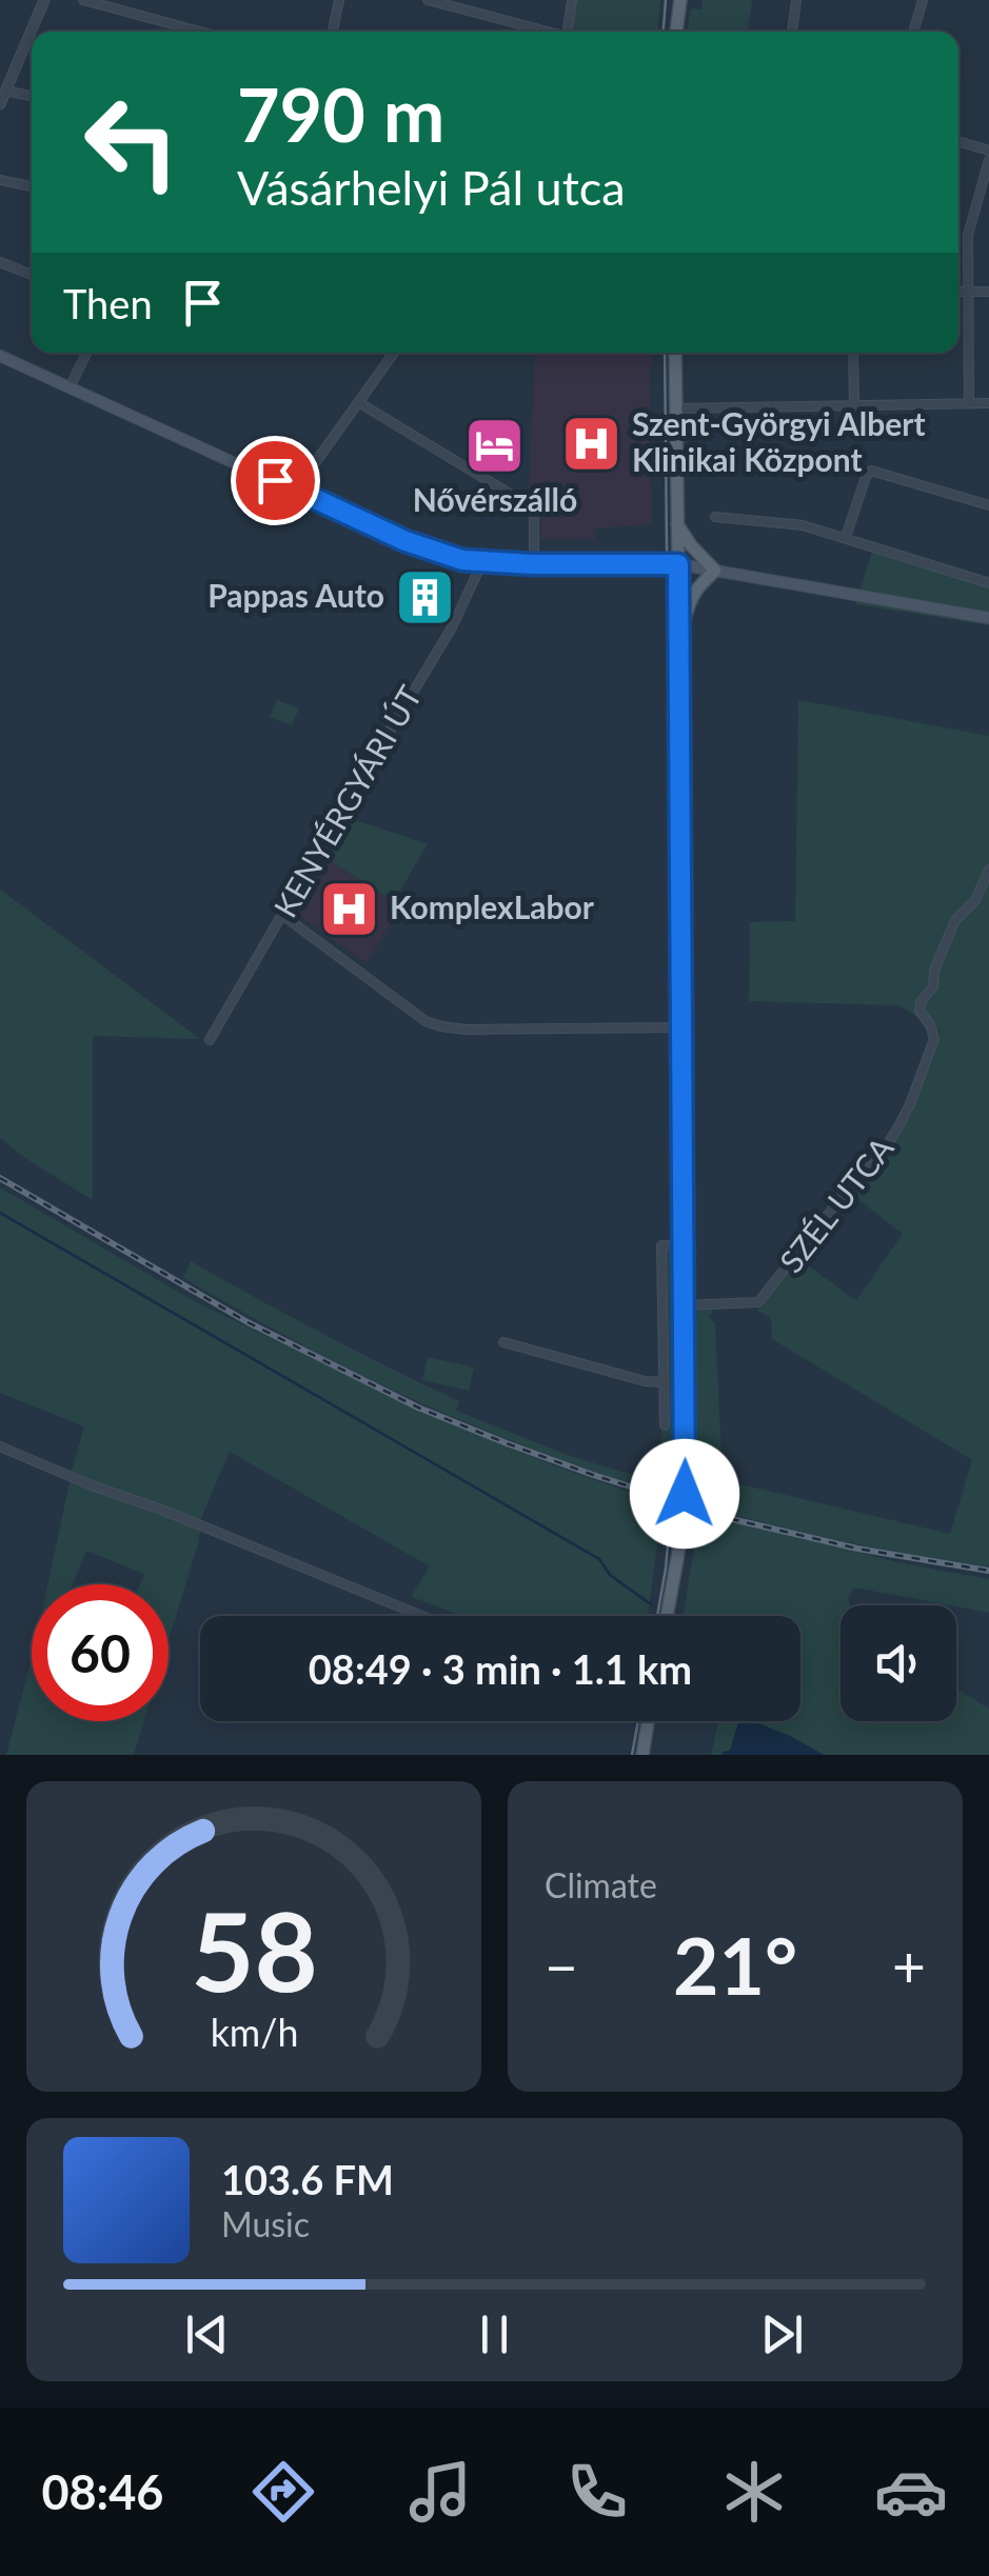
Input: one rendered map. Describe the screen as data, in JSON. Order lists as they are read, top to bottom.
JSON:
{
  "streets": {
    "street": ["KENYÉRGYÁRI ÚT", "SZÉL UTCA"]
  },
  "places": {
    "hospital": ["Szent-Györgyi Albert Klinikai Központ", "KomplexLabor"],
    "hotel": ["Nővérszálló"],
    "building": ["Pappas Auto"]
  },
  "page": {
    "turn": ["790 m", "Vásárhelyi Pál utca"],
    "then": "Then",
    "limit": "60",
    "trip": "08:49 · 3 min · 1.1 km",
    "tile": "Climate",
    "heat": ["−", "21°", "+"],
    "song": ["103.6 FM", "Music"],
    "tabs": "08:46",
    "gauge": ["58", "km/h"]
  }
}
